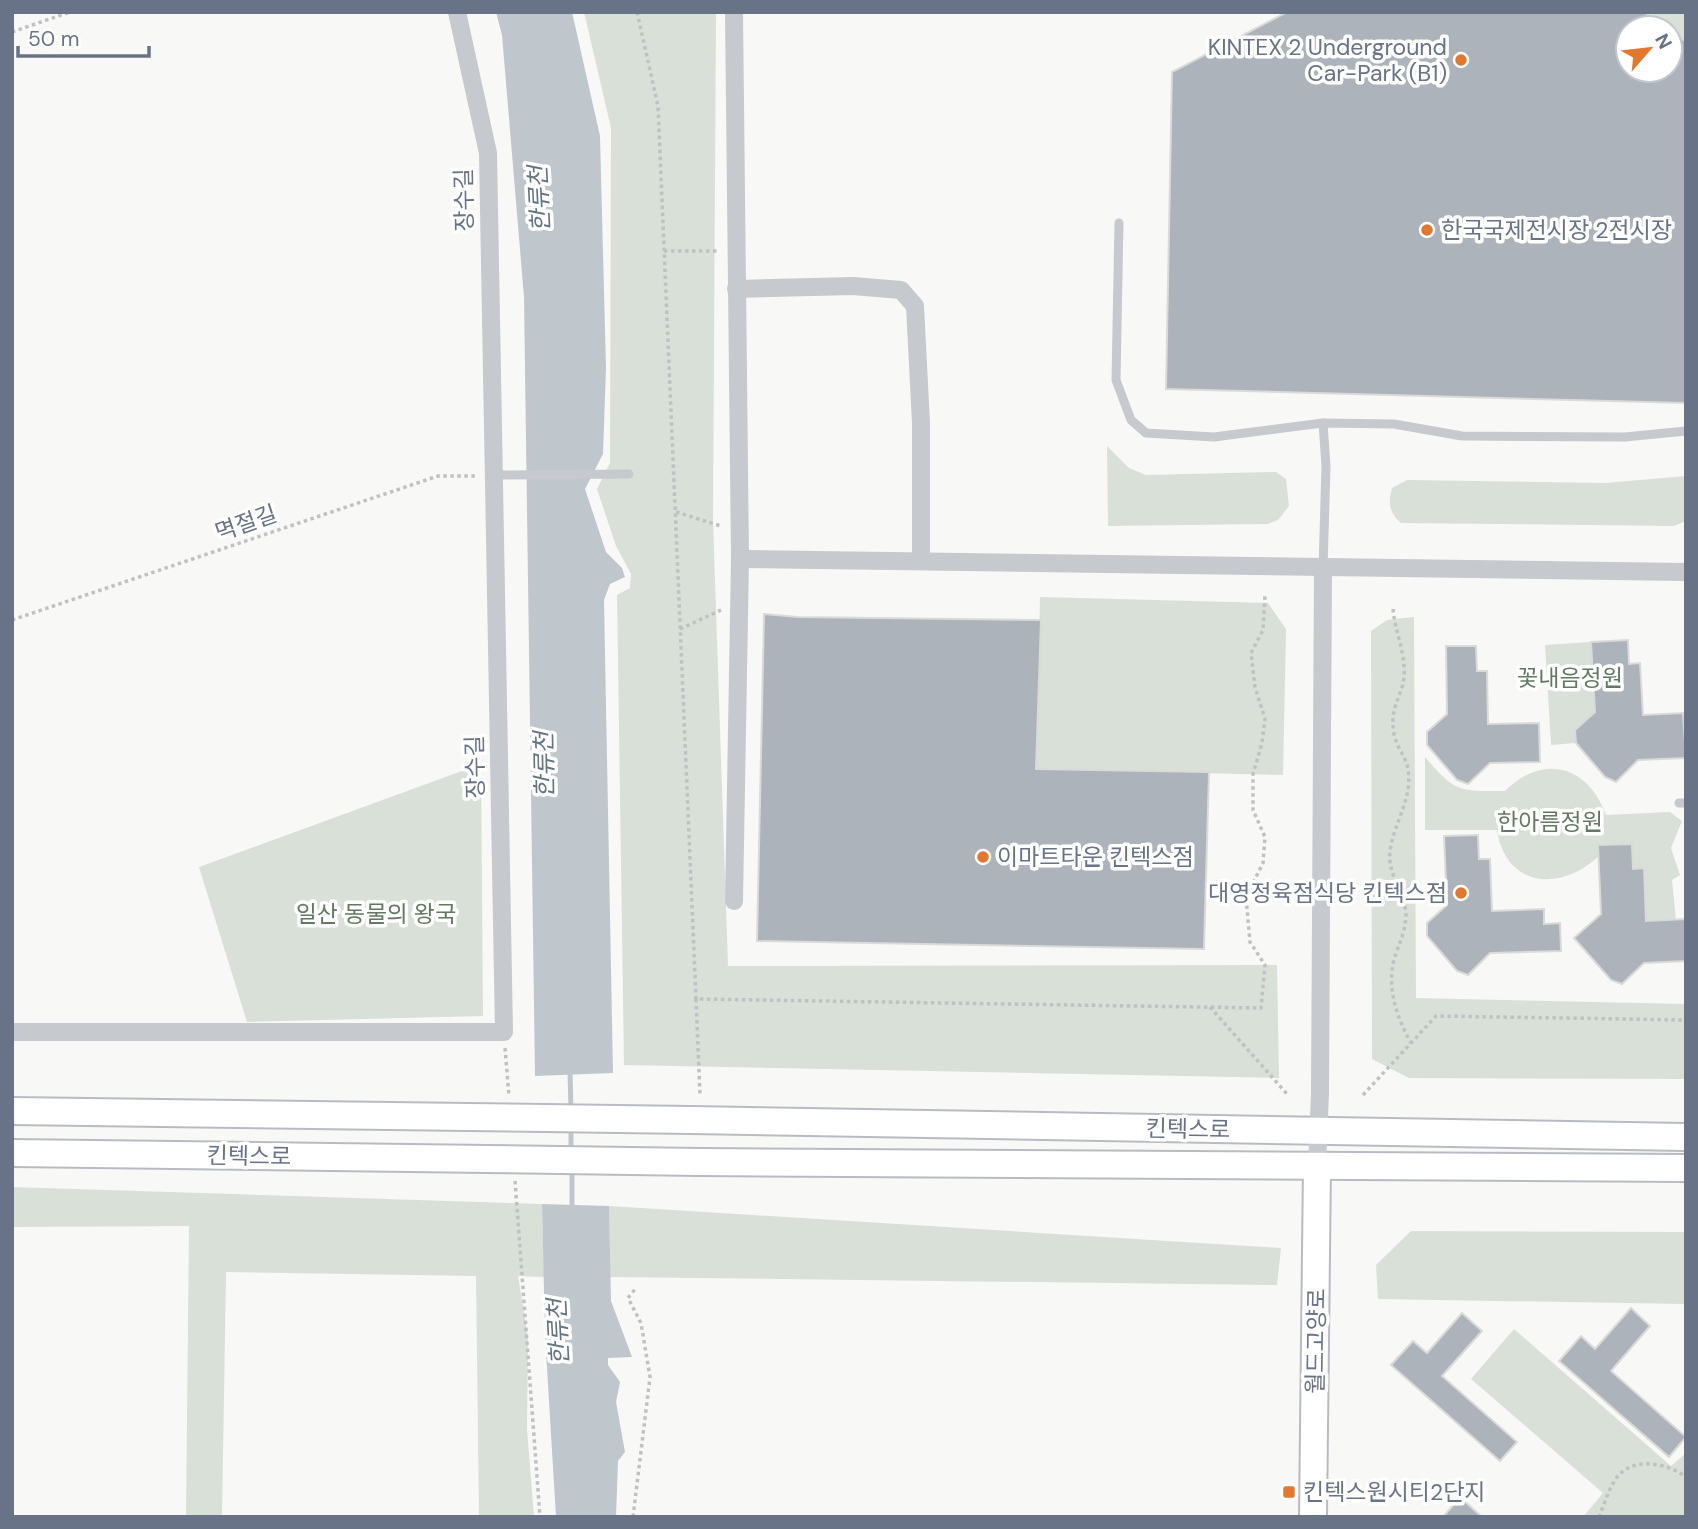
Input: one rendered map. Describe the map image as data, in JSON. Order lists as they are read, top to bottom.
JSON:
{
  "streets": {
    "main road": ["킨텍스로", "월드고양로"],
    "street": ["장수길"],
    "path": ["멱절길"]
  },
  "crossings": [
    ["장수길", "멱절길"],
    ["킨텍스로", "월드고양로"]
  ],
  "water": ["한류천"],
  "parks": ["꽃내음정원", "한아름정원", "일산 동물의 왕국"],
  "places": {
    "other": [
      "KINTEX 2 Underground Car-Park (B1)",
      "한국국제전시장 2전시장",
      "이마트타운 킨텍스점",
      "대영정육점식당 킨텍스점"
    ],
    "transit": ["킨텍스원시티2단지"]
  },
  "scale_bar": "50 m",
  "north": "top right"
}
